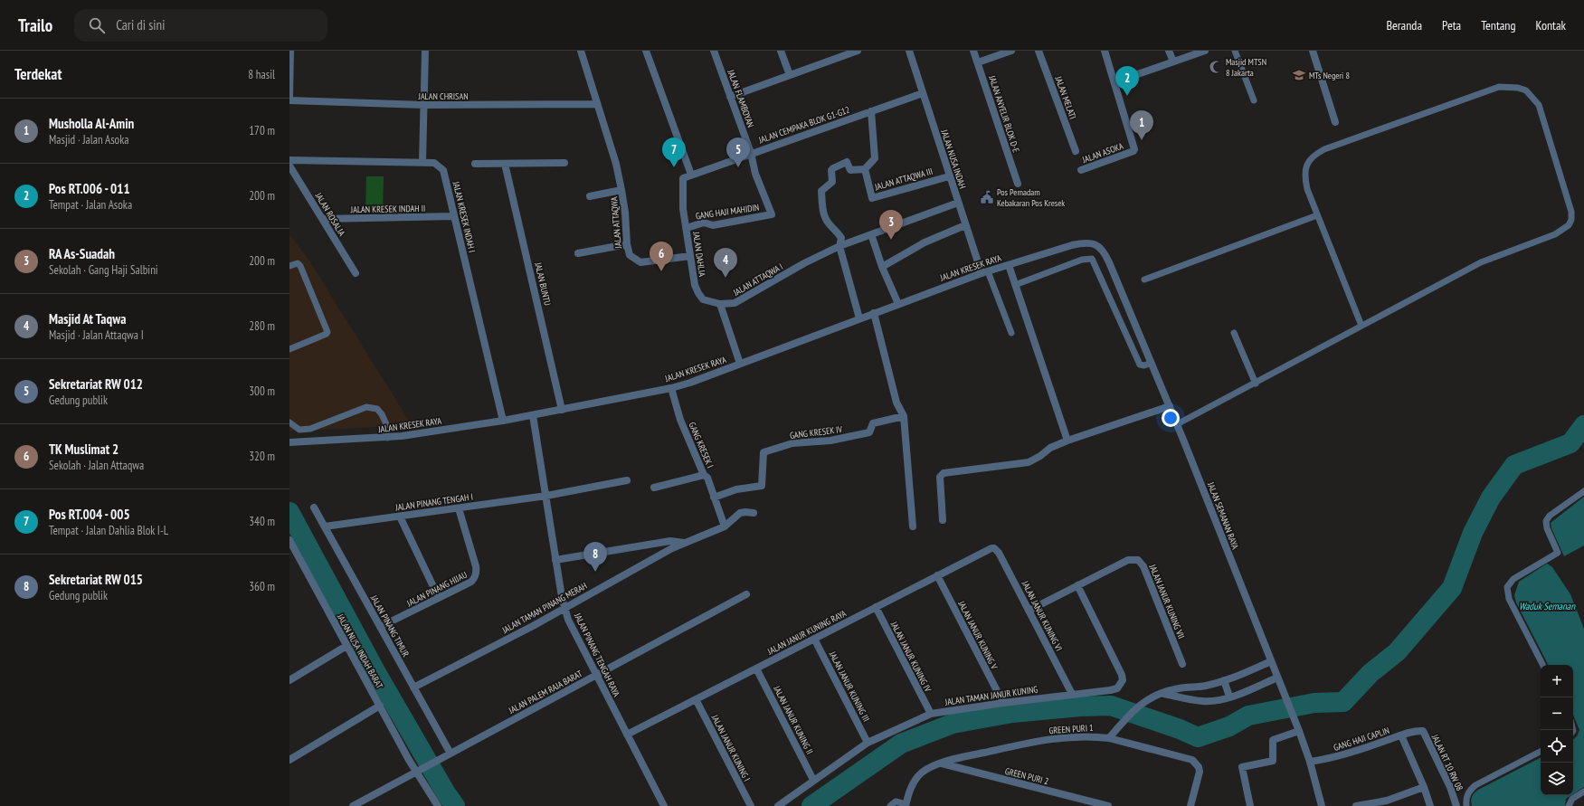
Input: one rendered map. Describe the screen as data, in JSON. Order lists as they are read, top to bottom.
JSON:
{
  "streets": {
    "street": [
      "JALAN CHRISAN",
      "JALAN MELATI",
      "JALAN FLAMBOYAN",
      "JALAN ANYELIR BLOK D-E",
      "JALAN CEMPAKA BLOK G1-G12",
      "JALAN ASOKA",
      "JALAN NUSA INDAH",
      "JALAN ATTAQWA III",
      "JALAN KRESEK INDAH II",
      "GANG HAJI MAHIDIN",
      "JALAN ROSALIA",
      "JALAN KRESEK INDAH I",
      "JALAN ATTAQWA",
      "JALAN DAHLIA",
      "JALAN KRESEK RAYA",
      "JALAN ATTAQWA I",
      "JALAN BUNTU",
      "GANG KRESEK IV",
      "GANG KRESEK I",
      "JALAN PINANG TENGAH I",
      "JALAN SEMANAN RAYA",
      "JALAN PINANG HIJAU",
      "JALAN JANUR KUNING VII",
      "JALAN TAMAN PINANG MERAH",
      "JALAN JANUR KUNING VI",
      "JALAN PINANG TIMUR",
      "JALAN JANUR KUNING RAYA",
      "JALAN JANUR KUNING V",
      "JALAN NUSA INDAH BARAT",
      "JALAN PINANG TENGAH RAYA",
      "JALAN JANUR KUNING IV",
      "JALAN JANUR KUNING III",
      "JALAN PALEM RAJA BARAT",
      "JALAN TAMAN JANUR KUNING",
      "JALAN JANUR KUNING II",
      "GREEN PURI 1",
      "GANG HAJI CAPLIN",
      "JALAN JANUR KUNING I",
      "JALAN RT 10 RW 08",
      "GREEN PURI 2"
    ]
  },
  "crossings": [
    ["JALAN FLAMBOYAN", "JALAN CEMPAKA BLOK G1-G12"],
    ["JALAN FLAMBOYAN", "GANG HAJI MAHIDIN"],
    ["JALAN CEMPAKA BLOK G1-G12", "JALAN NUSA INDAH"],
    ["JALAN CEMPAKA BLOK G1-G12", "GANG HAJI MAHIDIN"],
    ["JALAN CEMPAKA BLOK G1-G12", "JALAN DAHLIA"],
    ["JALAN NUSA INDAH", "JALAN ATTAQWA III"],
    ["JALAN NUSA INDAH", "JALAN KRESEK RAYA"],
    ["JALAN NUSA INDAH", "JALAN ATTAQWA I"],
    ["JALAN KRESEK INDAH II", "JALAN ROSALIA"],
    ["JALAN KRESEK INDAH II", "JALAN KRESEK INDAH I"],
    ["GANG HAJI MAHIDIN", "JALAN DAHLIA"],
    ["JALAN KRESEK INDAH I", "JALAN KRESEK RAYA"],
    ["JALAN ATTAQWA", "JALAN DAHLIA"],
    ["JALAN DAHLIA", "JALAN ATTAQWA I"],
    ["JALAN KRESEK RAYA", "JALAN BUNTU"],
    ["JALAN KRESEK RAYA", "GANG KRESEK I"],
    ["JALAN KRESEK RAYA", "JALAN SEMANAN RAYA"],
    ["JALAN KRESEK RAYA", "JALAN PINANG TENGAH RAYA"],
    ["GANG KRESEK IV", "GANG KRESEK I"],
    ["GANG KRESEK I", "JALAN TAMAN PINANG MERAH"],
    ["JALAN PINANG TENGAH I", "JALAN PINANG HIJAU"],
    ["JALAN PINANG TENGAH I", "JALAN PINANG TIMUR"],
    ["JALAN PINANG TENGAH I", "JALAN PINANG TENGAH RAYA"],
    ["JALAN SEMANAN RAYA", "GANG HAJI CAPLIN"],
    ["JALAN PINANG HIJAU", "JALAN PINANG TIMUR"],
    ["JALAN JANUR KUNING VII", "JALAN JANUR KUNING VI"],
    ["JALAN JANUR KUNING VII", "JALAN TAMAN JANUR KUNING"],
    ["JALAN TAMAN PINANG MERAH", "JALAN PINANG TIMUR"],
    ["JALAN TAMAN PINANG MERAH", "JALAN PINANG TENGAH RAYA"],
    ["JALAN JANUR KUNING VI", "JALAN JANUR KUNING RAYA"],
    ["JALAN JANUR KUNING VI", "JALAN TAMAN JANUR KUNING"],
    ["JALAN PINANG TIMUR", "JALAN PALEM RAJA BARAT"],
    ["JALAN JANUR KUNING RAYA", "JALAN JANUR KUNING V"],
    ["JALAN JANUR KUNING RAYA", "JALAN PINANG TENGAH RAYA"],
    ["JALAN JANUR KUNING RAYA", "JALAN JANUR KUNING IV"],
    ["JALAN JANUR KUNING RAYA", "JALAN JANUR KUNING III"],
    ["JALAN JANUR KUNING RAYA", "JALAN JANUR KUNING II"],
    ["JALAN JANUR KUNING RAYA", "JALAN JANUR KUNING I"],
    ["JALAN JANUR KUNING V", "JALAN TAMAN JANUR KUNING"],
    ["JALAN NUSA INDAH BARAT", "JALAN PALEM RAJA BARAT"],
    ["JALAN PINANG TENGAH RAYA", "JALAN PALEM RAJA BARAT"],
    ["JALAN JANUR KUNING IV", "JALAN TAMAN JANUR KUNING"],
    ["JALAN JANUR KUNING III", "JALAN TAMAN JANUR KUNING"],
    ["JALAN TAMAN JANUR KUNING", "JALAN JANUR KUNING II"],
    ["GREEN PURI 1", "GREEN PURI 2"],
    ["GANG HAJI CAPLIN", "JALAN RT 10 RW 08"]
  ],
  "water": ["Waduk Semanan"],
  "places": {
    "mosque": ["Masjid MTSN 8 Jakarta"],
    "school or university": ["MTs Negeri 8"],
    "public building": ["Pos Pemadam Kebakaran Pos Kresek"]
  },
  "page": {
    "header": "Trailo",
    "search": "Cari di sini",
    "nav": [
      "Beranda",
      "Peta",
      "Tentang",
      "Kontak"
    ],
    "heading": ["Terdekat", "8 hasil"],
    "pins": [
      "2",
      "1",
      "5",
      "7",
      "3",
      "6",
      "4",
      "8"
    ],
    "list": [
      {
        "mark": "1",
        "name": "Musholla Al-Amin",
        "note": "Masjid · Jalan Asoka",
        "value": "170 m"
      },
      {
        "mark": "2",
        "name": "Pos RT.006 - 011",
        "note": "Tempat · Jalan Asoka",
        "value": "200 m"
      },
      {
        "mark": "3",
        "name": "RA As-Suadah",
        "note": "Sekolah · Gang Haji Salbini",
        "value": "200 m"
      },
      {
        "mark": "4",
        "name": "Masjid At Taqwa",
        "note": "Masjid · Jalan Attaqwa I",
        "value": "280 m"
      },
      {
        "mark": "5",
        "name": "Sekretariat RW 012",
        "note": "Gedung publik",
        "value": "300 m"
      },
      {
        "mark": "6",
        "name": "TK Muslimat 2",
        "note": "Sekolah · Jalan Attaqwa",
        "value": "320 m"
      },
      {
        "mark": "7",
        "name": "Pos RT.004 - 005",
        "note": "Tempat · Jalan Dahlia Blok I-L",
        "value": "340 m"
      },
      {
        "mark": "8",
        "name": "Sekretariat RW 015",
        "note": "Gedung publik",
        "value": "360 m"
      }
    ],
    "map_buttons": ["+", "−"]
  }
}
